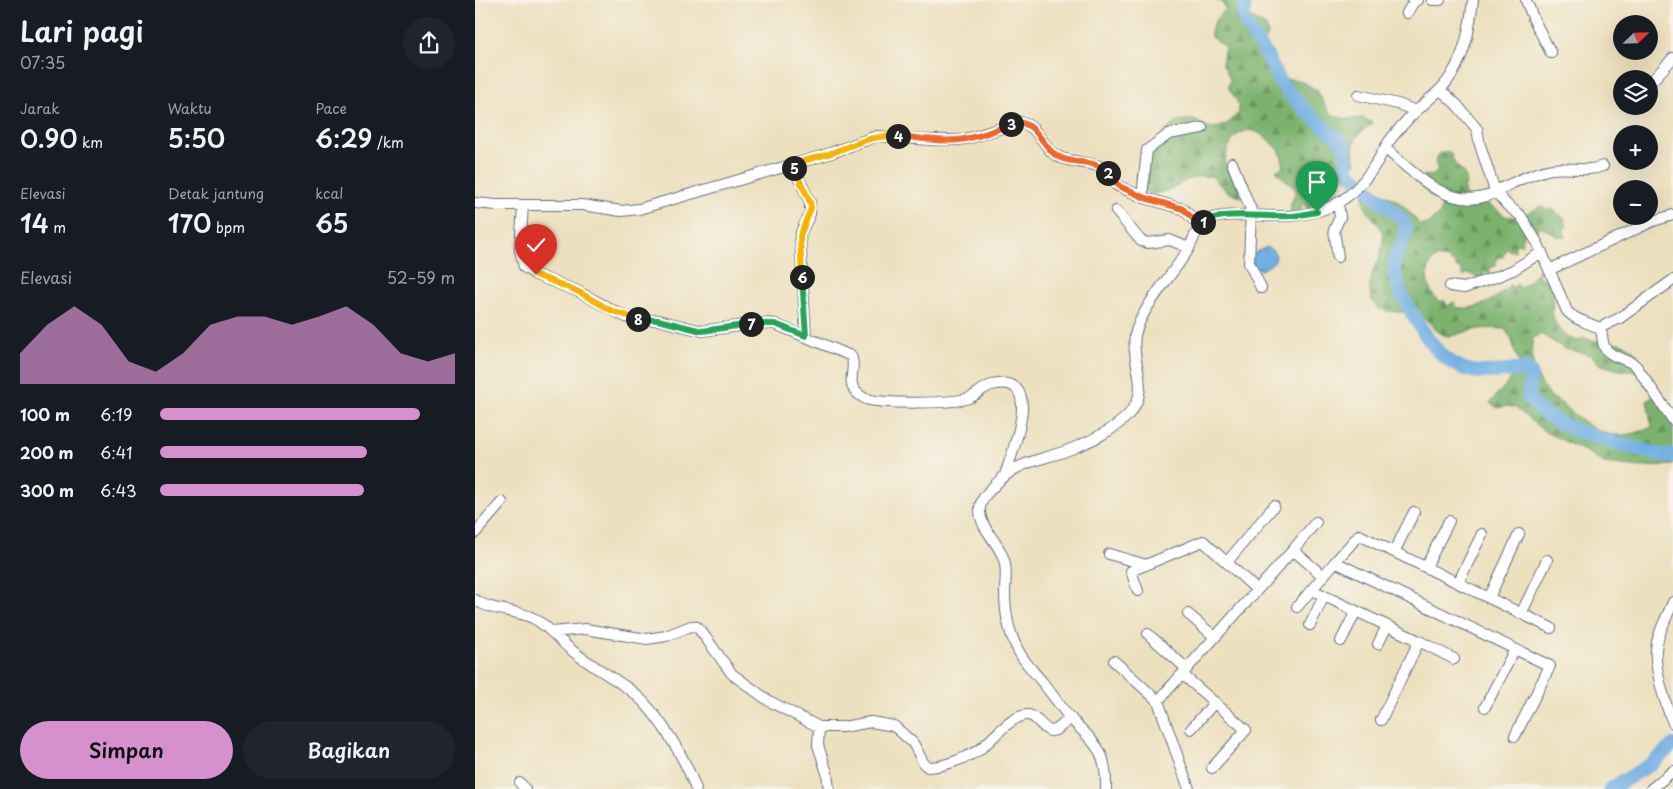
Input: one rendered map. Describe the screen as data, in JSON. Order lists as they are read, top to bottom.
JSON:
{
  "north": "top right",
  "page": {
    "heading": ["Lari pagi", "07:35"],
    "map_buttons": ["+", "−"],
    "stats": [
      ["Jarak", "0.90 km"],
      ["Waktu", "5:50"],
      ["Pace", "6:29 /km"],
      ["Elevasi", "14 m"],
      ["Detak jantung", "170 bpm"],
      ["kcal", "65"]
    ],
    "pins": [
      "3",
      "4",
      "5",
      "2",
      "1",
      "6",
      "8",
      "7"
    ],
    "chart": ["Elevasi", "52–59 m"],
    "list": [
      {
        "name": "100 m",
        "note": "6:19"
      },
      {
        "name": "200 m",
        "note": "6:41"
      },
      {
        "name": "300 m",
        "note": "6:43"
      }
    ],
    "buttons": ["Simpan", "Bagikan"]
  }
}
